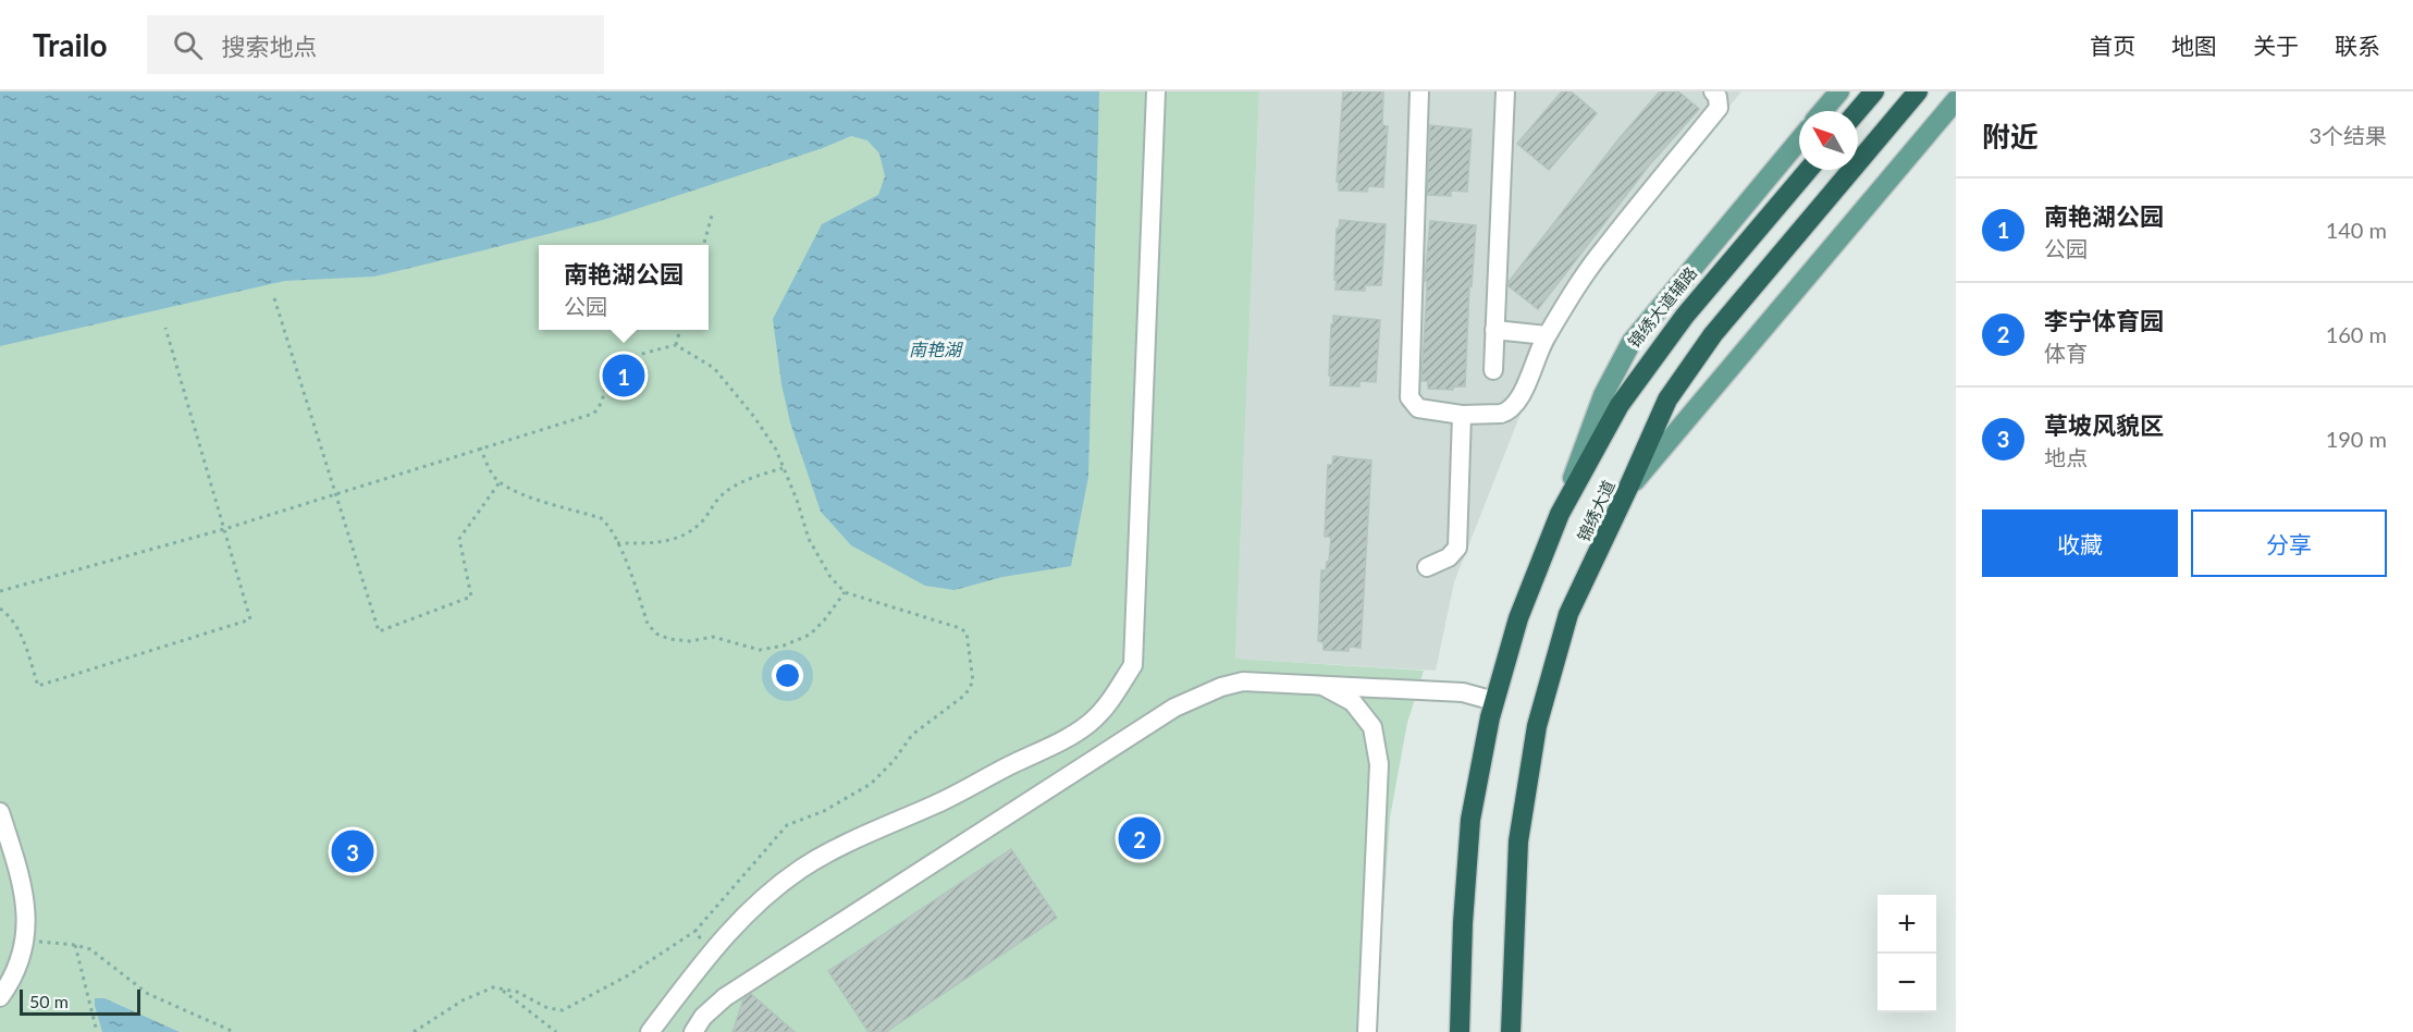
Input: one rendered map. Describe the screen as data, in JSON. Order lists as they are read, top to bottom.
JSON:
{
  "streets": {
    "highway": ["锦绣大道"],
    "main road": ["锦绣大道辅路"]
  },
  "crossings": [
    ["锦绣大道辅路", "锦绣大道"]
  ],
  "water": ["南艳湖"],
  "scale_bar": "50 m",
  "north": "top left",
  "page": {
    "header": "Trailo",
    "search": "搜索地点",
    "nav": [
      "首页",
      "地图",
      "关于",
      "联系"
    ],
    "heading": ["附近", "3个结果"],
    "list": [
      {
        "mark": "1",
        "name": "南艳湖公园",
        "note": "公园",
        "value": "140 m"
      },
      {
        "mark": "2",
        "name": "李宁体育园",
        "note": "体育",
        "value": "160 m"
      },
      {
        "mark": "3",
        "name": "草坡风貌区",
        "note": "地点",
        "value": "190 m"
      }
    ],
    "popup": ["南艳湖公园", "公园"],
    "pins": ["1", "2", "3"],
    "buttons": ["收藏", "分享"],
    "map_buttons": ["+", "−"],
    "scale": "50 m"
  }
}
